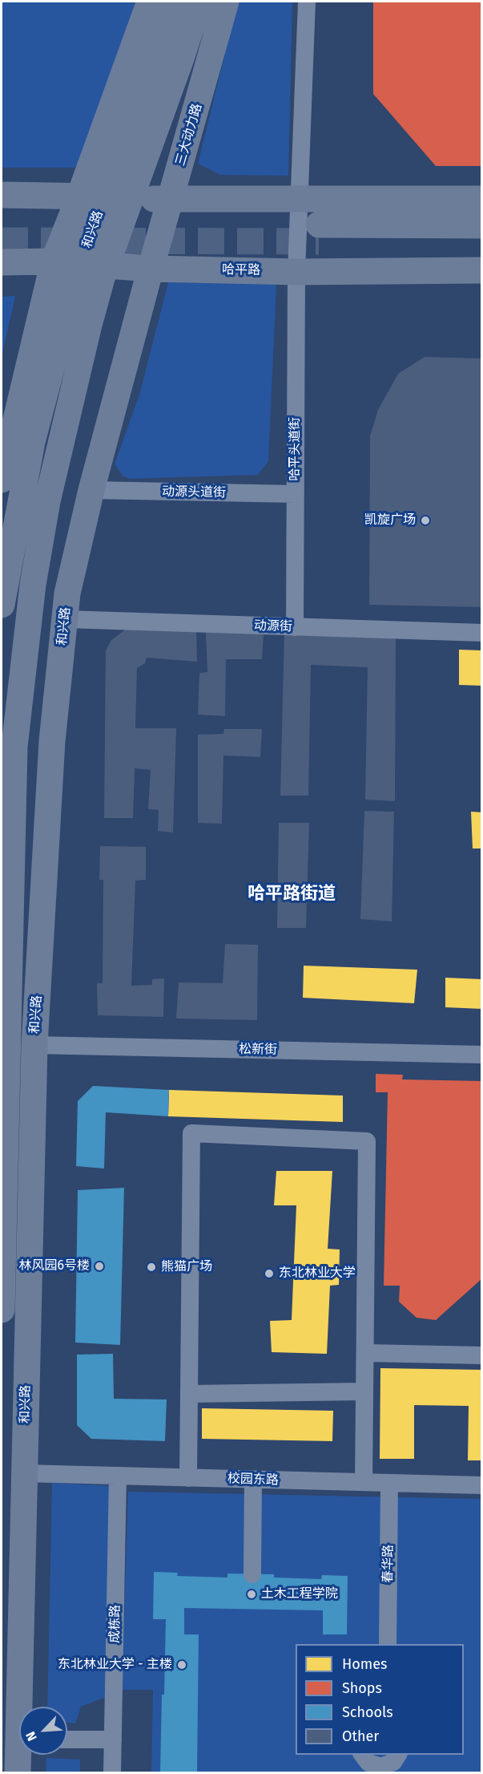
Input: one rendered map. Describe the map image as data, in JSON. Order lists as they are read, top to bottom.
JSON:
{
  "streets": {
    "highway": ["三大动力路", "和兴路", "哈平路"],
    "street": [
      "哈平头道街",
      "动源头道街",
      "动源街",
      "松新街",
      "校园东路",
      "春华路",
      "成栋路"
    ]
  },
  "crossings": [
    ["三大动力路", "和兴路"],
    ["三大动力路", "哈平路"],
    ["和兴路", "哈平路"],
    ["和兴路", "动源头道街"],
    ["和兴路", "动源街"],
    ["和兴路", "松新街"],
    ["和兴路", "校园东路"],
    ["哈平路", "哈平头道街"],
    ["哈平头道街", "动源头道街"],
    ["哈平头道街", "动源街"],
    ["校园东路", "春华路"],
    ["校园东路", "成栋路"]
  ],
  "districts": ["哈平路街道"],
  "places": [
    "凯旋广场",
    "林风园6号楼",
    "熊猫广场",
    "东北林业大学",
    "土木工程学院",
    "东北林业大学 - 主楼"
  ],
  "legend": [
    "Homes",
    "Shops",
    "Schools",
    "Other"
  ],
  "north": "bottom left"
}
